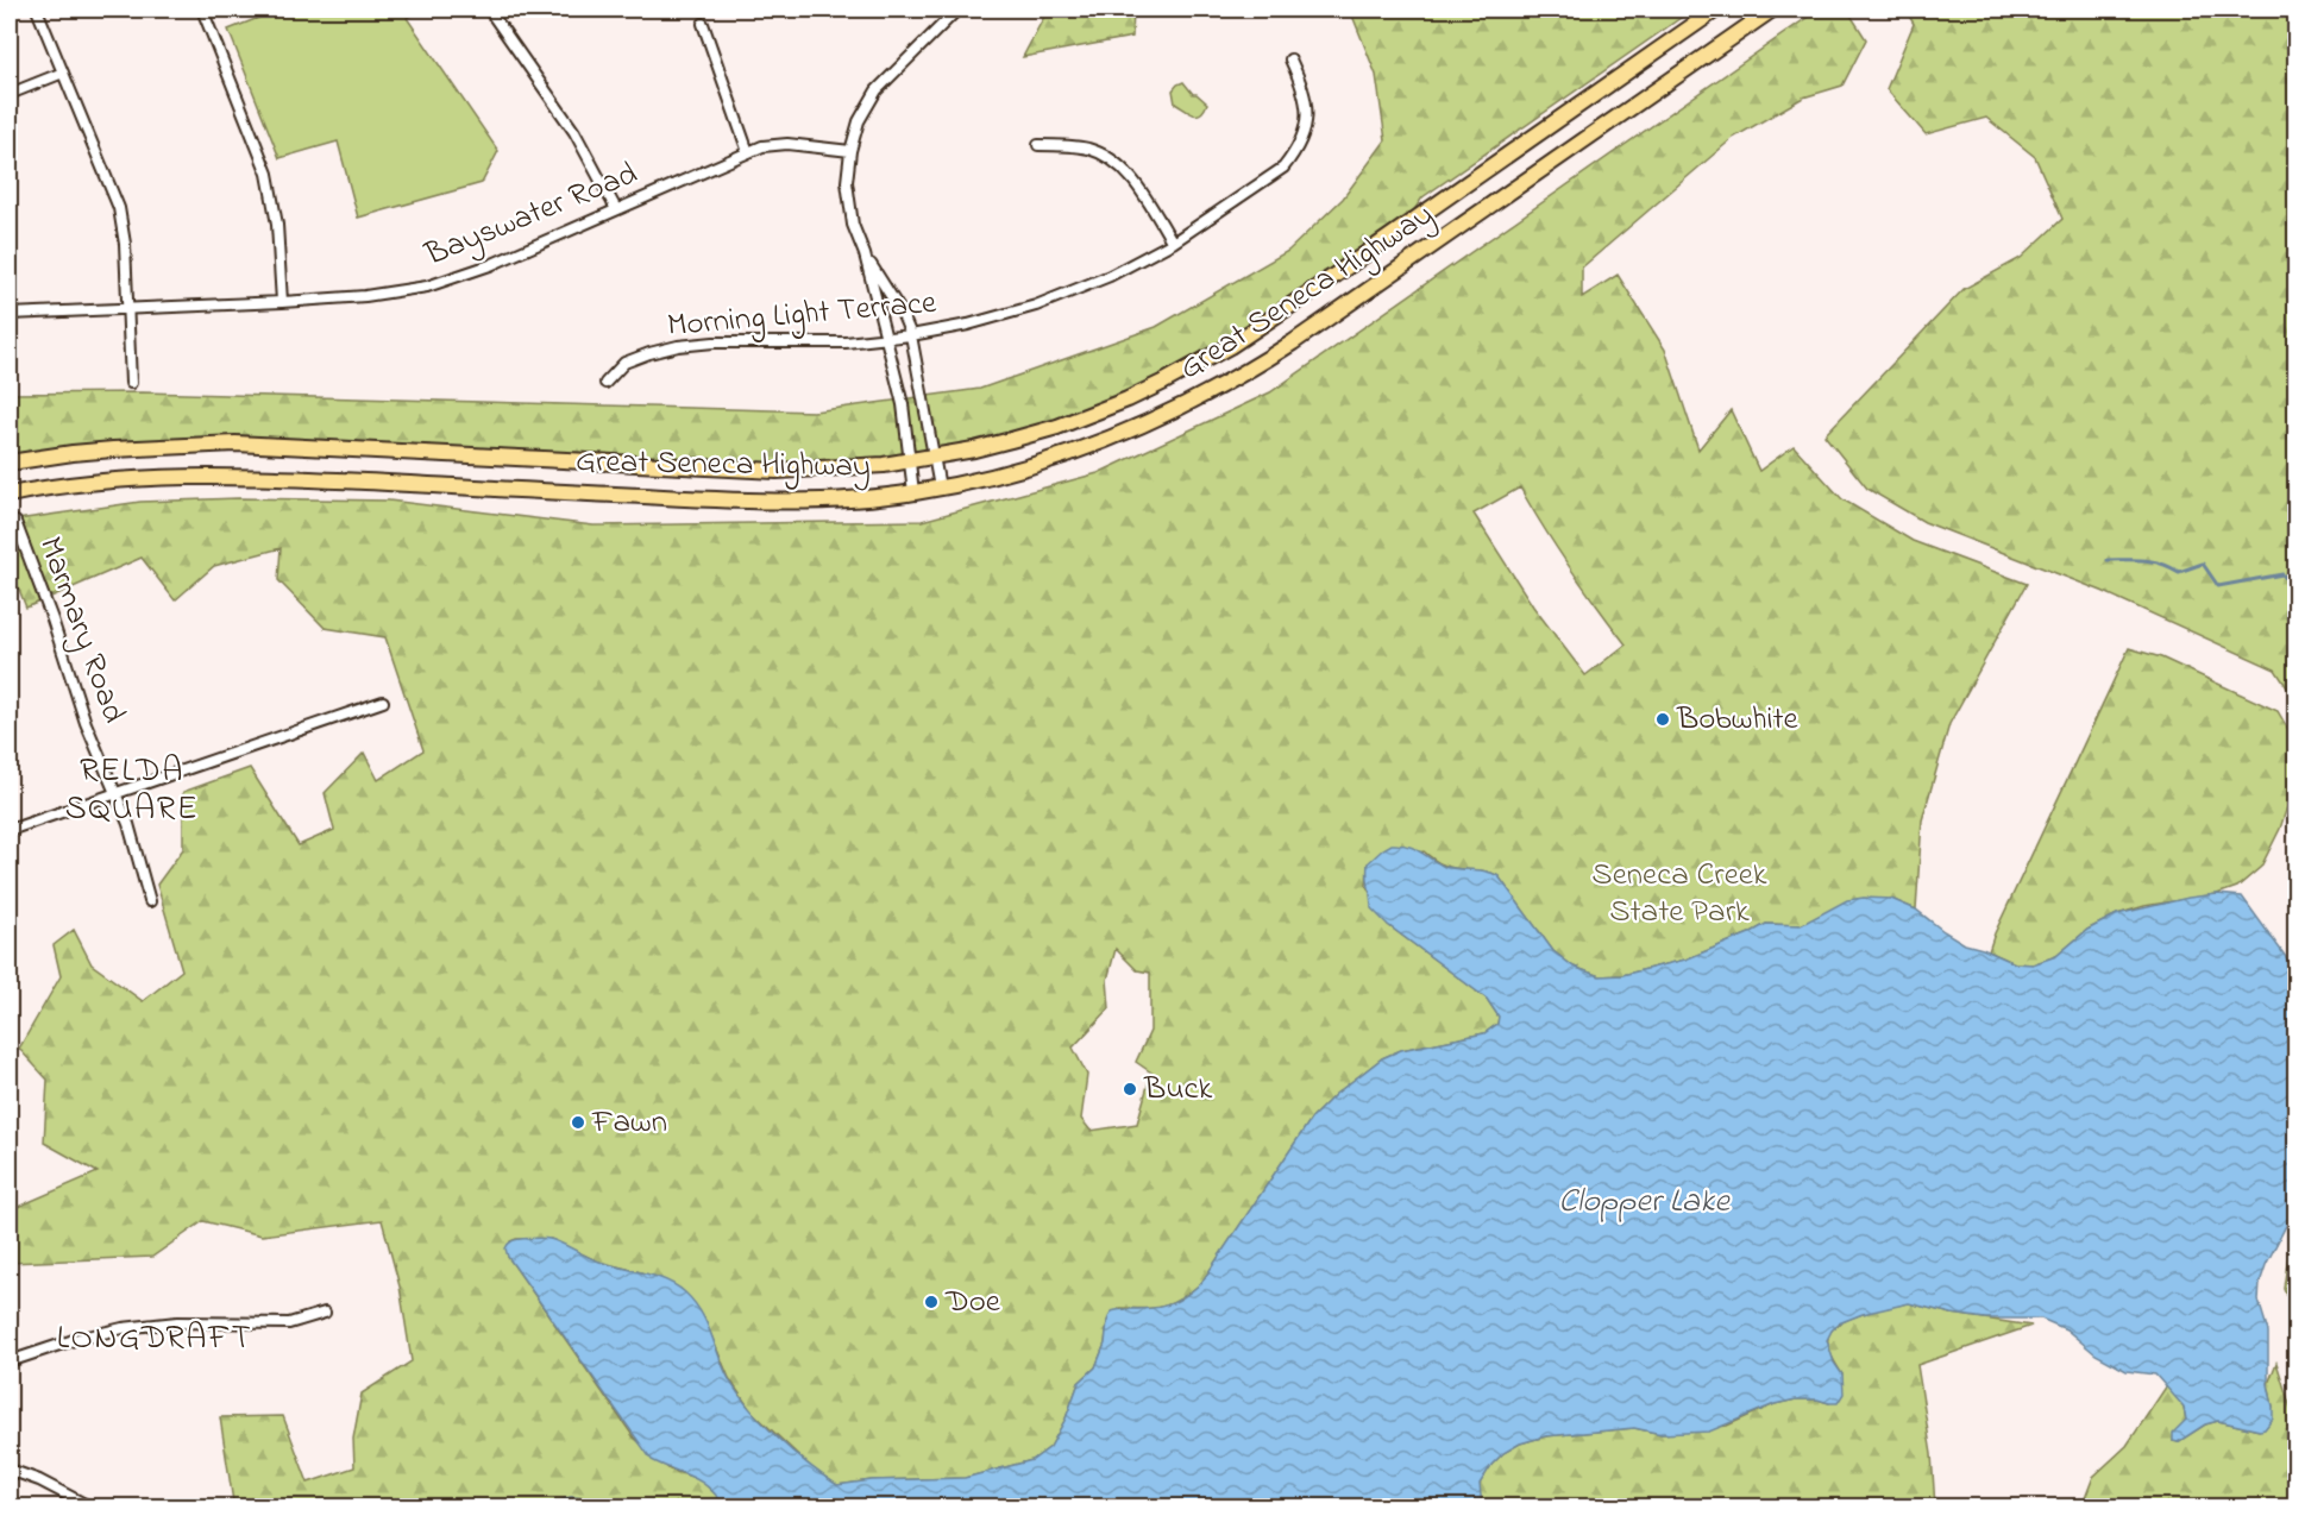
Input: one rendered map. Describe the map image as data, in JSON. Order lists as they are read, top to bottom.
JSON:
{
  "streets": {
    "main road": ["Great Seneca Highway"],
    "street": ["Bayswater Road", "Morning Light Terrace", "Marmary Road"]
  },
  "districts": ["RELDA SQUARE", "LONGDRAFT"],
  "water": ["Clopper Lake"],
  "parks": ["Seneca Creek State Park"],
  "places": [
    "Bobwhite",
    "Buck",
    "Fawn",
    "Doe"
  ]
}
